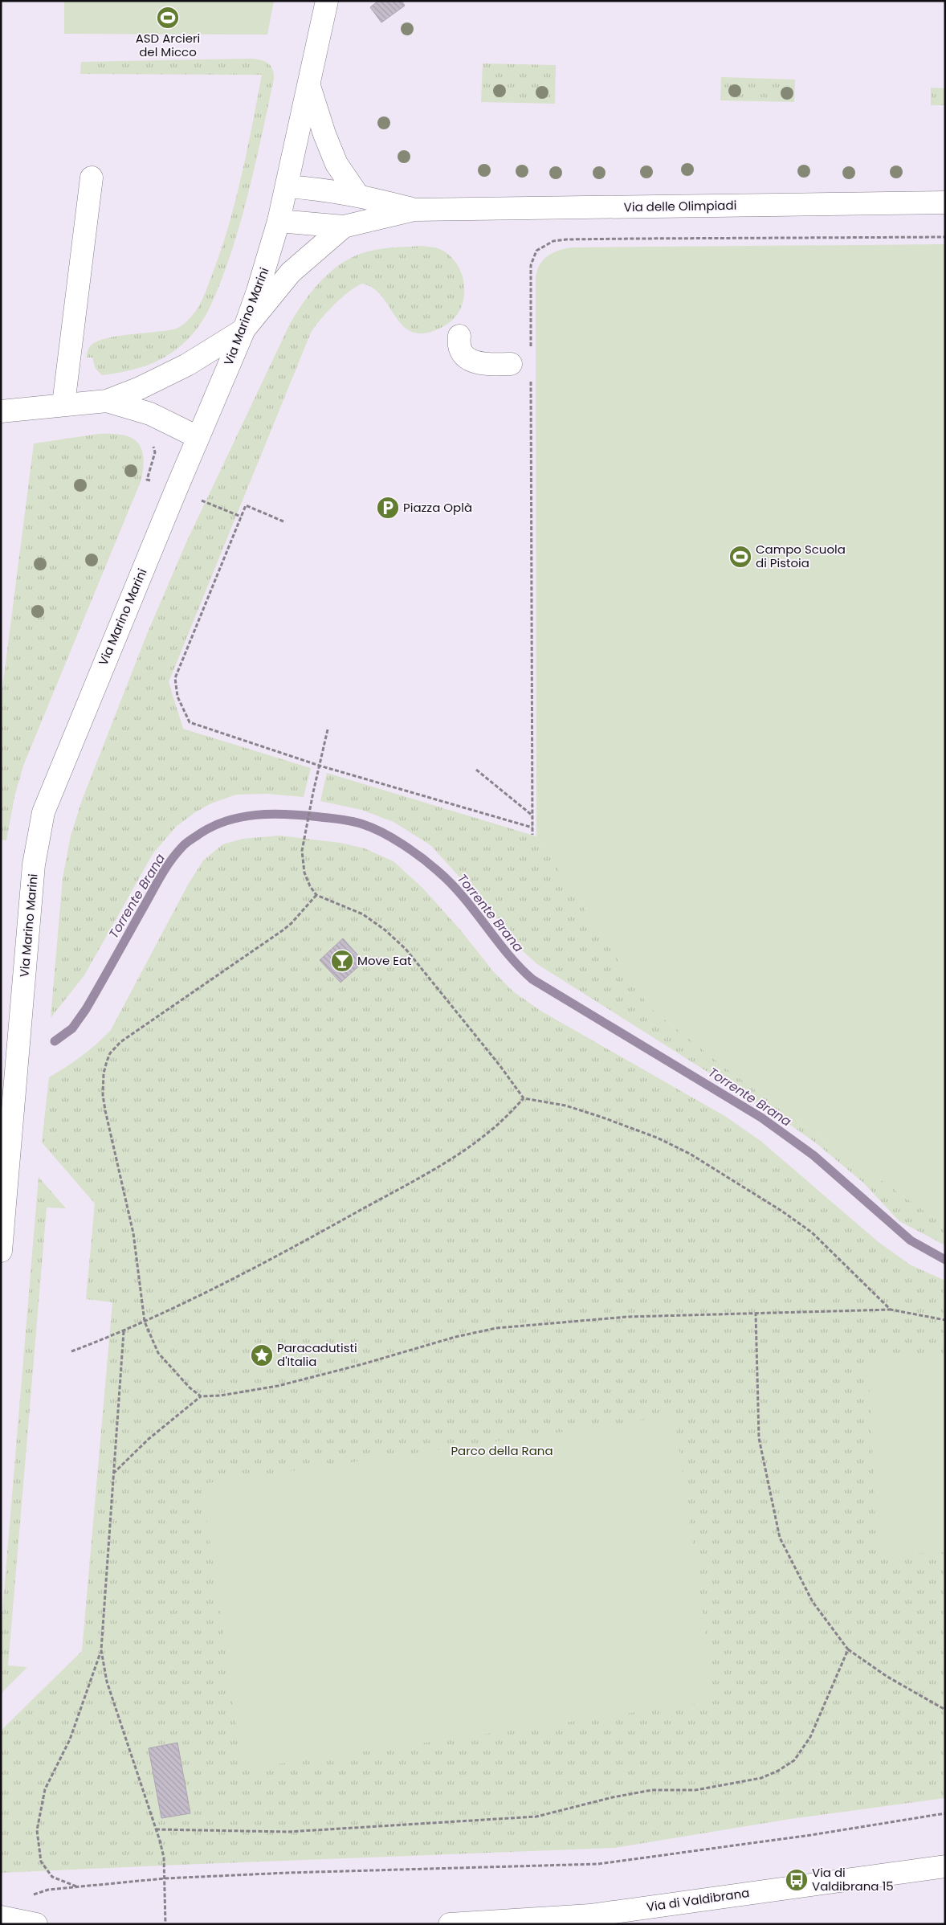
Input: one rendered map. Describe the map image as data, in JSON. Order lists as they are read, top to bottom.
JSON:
{
  "streets": {
    "street": ["Via delle Olimpiadi", "Via Marino Marini", "Via di Valdibrana"]
  },
  "water": ["Torrente Brana"],
  "parks": ["Parco della Rana"],
  "places": {
    "sports": ["ASD Arcieri del Micco", "Campo Scuola di Pistoia"],
    "parking": ["Piazza Oplà"],
    "bar": ["Move Eat"],
    "place": ["Paracadutisti d'Italia"],
    "bus stop": ["Via di Valdibrana 15"]
  }
}
